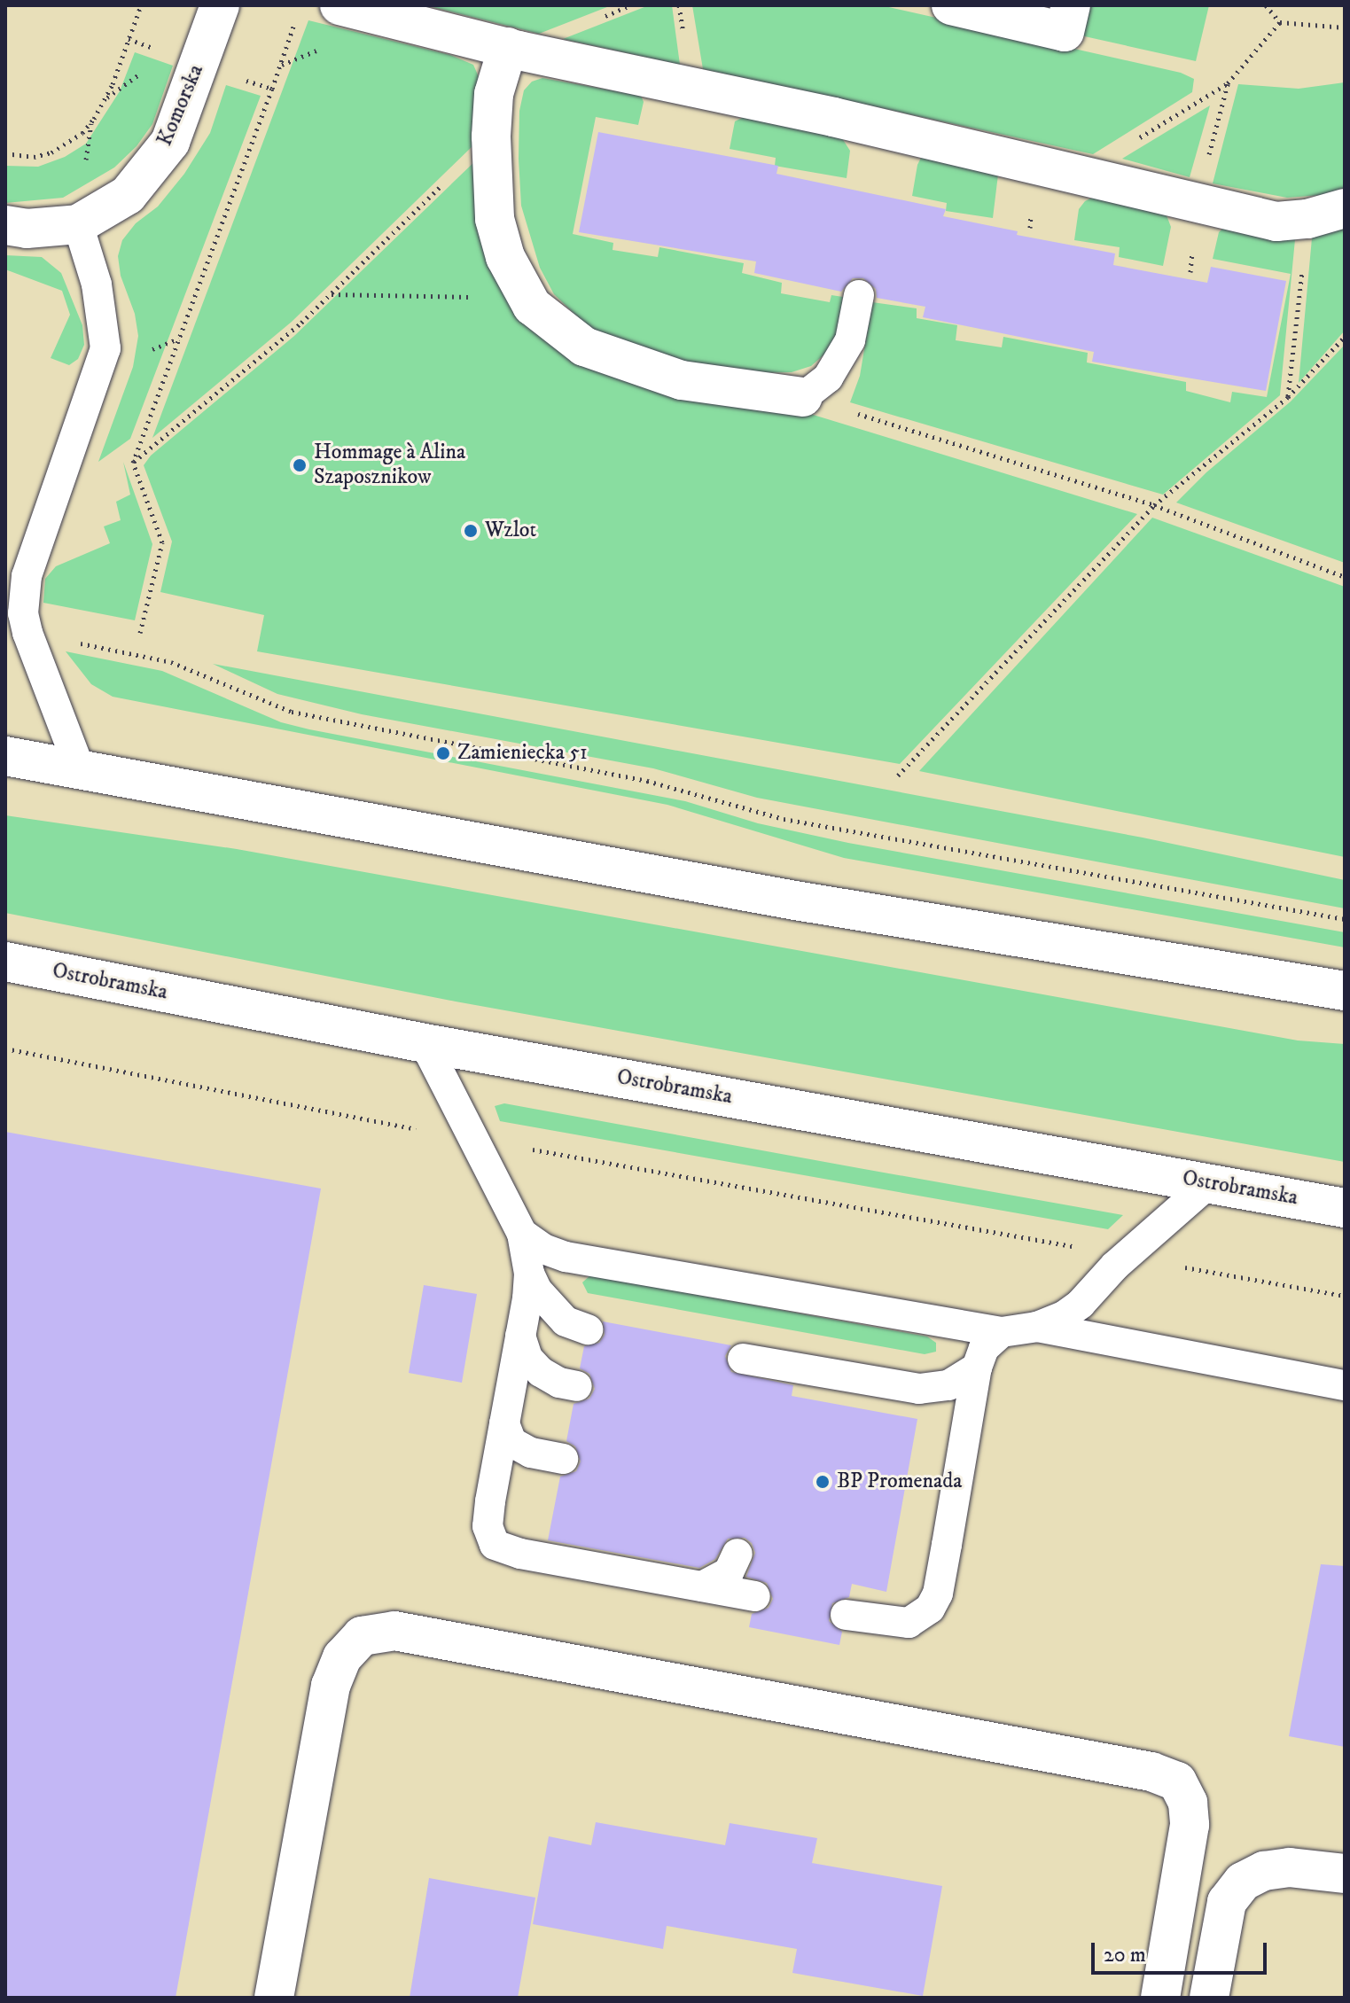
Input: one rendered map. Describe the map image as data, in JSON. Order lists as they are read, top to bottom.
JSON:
{
  "streets": {
    "street": ["Komorska", "Ostrobramska"]
  },
  "places": [
    "Hommage à Alina Szaposznikow",
    "Wzlot",
    "Zamieniecka 51",
    "BP Promenada"
  ],
  "scale_bar": "20 m"
}
